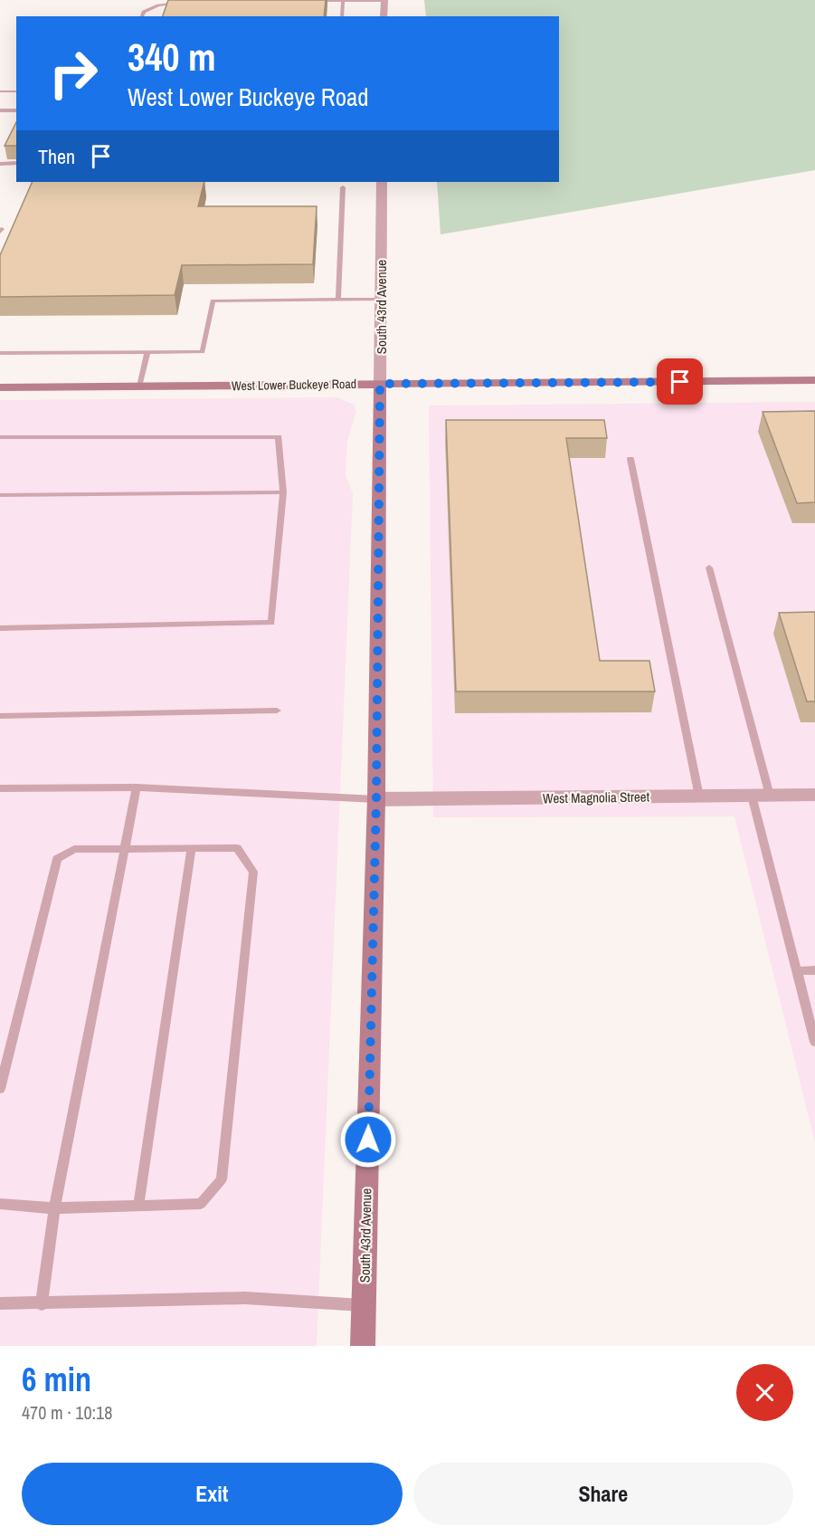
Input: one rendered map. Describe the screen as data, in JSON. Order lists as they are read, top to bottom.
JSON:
{
  "streets": {
    "main road": ["South 43rd Avenue", "West Lower Buckeye Road"],
    "street": ["West Magnolia Street"]
  },
  "crossings": [
    ["South 43rd Avenue", "West Lower Buckeye Road"],
    ["South 43rd Avenue", "West Magnolia Street"]
  ],
  "page": {
    "turn": ["340 m", "West Lower Buckeye Road"],
    "then": "Then",
    "heading": ["6 min", "470 m · 10:18"],
    "buttons": ["Exit", "Share"]
  }
}
